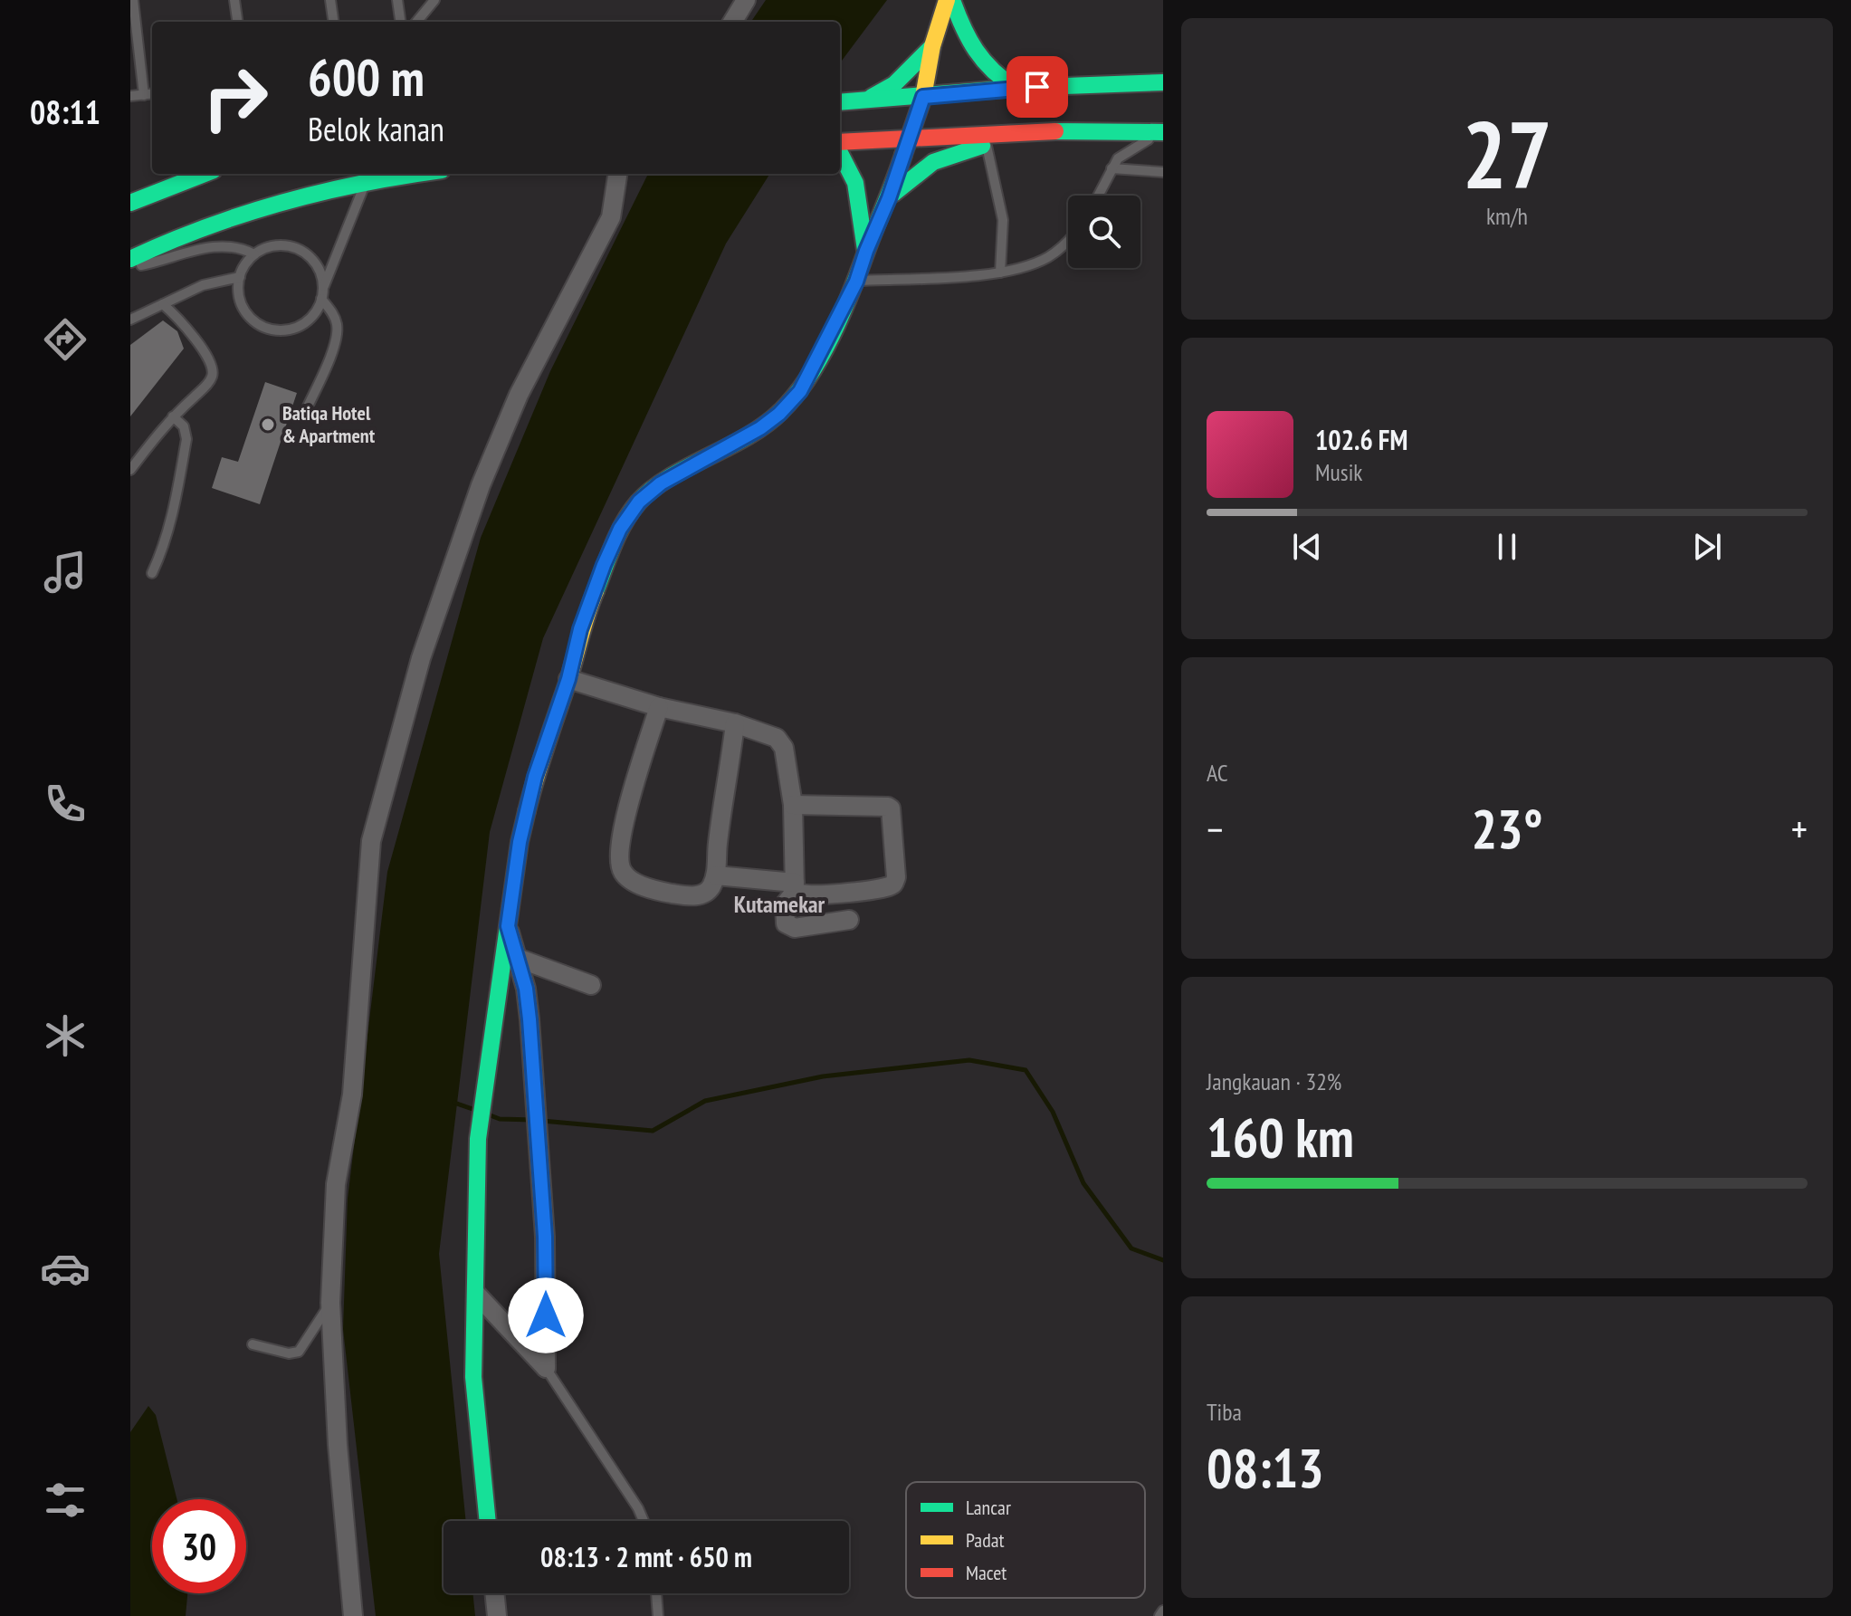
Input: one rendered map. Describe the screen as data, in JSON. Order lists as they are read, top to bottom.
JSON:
{
  "districts": ["Kutamekar"],
  "places": ["Batiqa Hotel & Apartment"],
  "legend": ["Lancar", "Padat", "Macet"],
  "page": {
    "tabs": "08:11",
    "tile": [
      ["27", "km/h"],
      "AC",
      ["Jangkauan · 32%", "160 km"],
      ["Tiba", "08:13"]
    ],
    "turn": ["600 m", "Belok kanan"],
    "song": ["102.6 FM", "Musik"],
    "heat": ["−", "23°", "+"],
    "limit": "30",
    "trip": "08:13 · 2 mnt · 650 m"
  }
}
